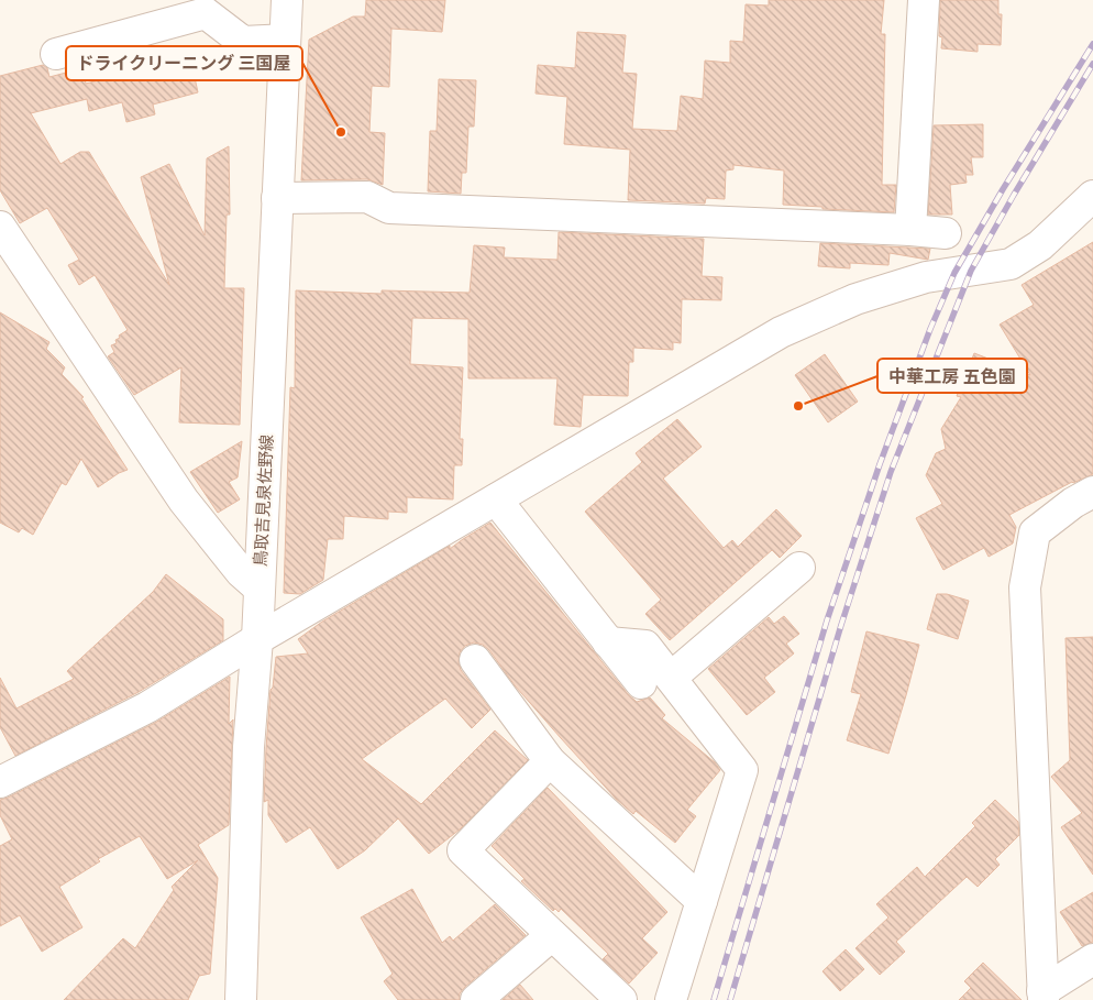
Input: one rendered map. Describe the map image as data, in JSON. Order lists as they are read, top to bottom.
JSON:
{
  "streets": {
    "street": ["鳥取吉見泉佐野線"]
  },
  "places": ["ドライクリーニング 三国屋", "中華工房 五色園"]
}
